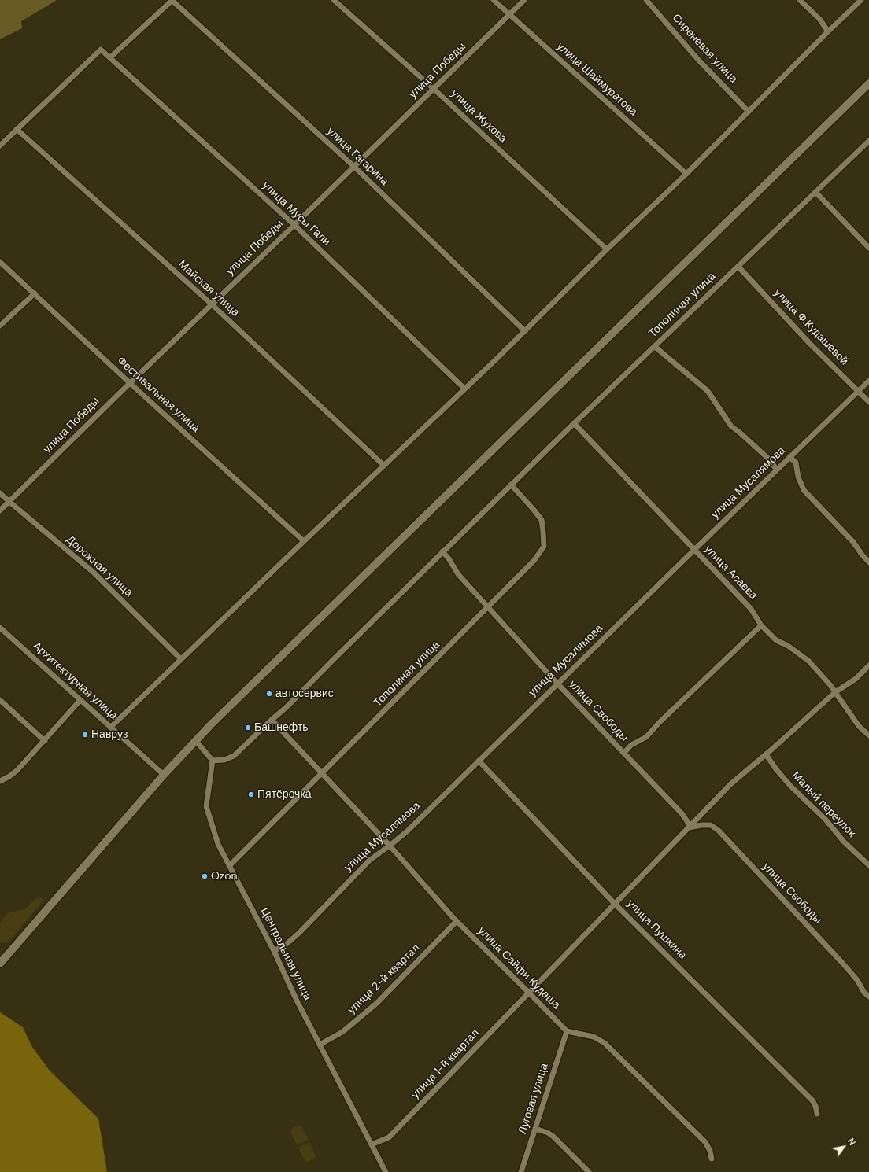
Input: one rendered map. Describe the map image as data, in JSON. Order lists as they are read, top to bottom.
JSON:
{
  "streets": {
    "street": [
      "Сиреневая улица",
      "улица Победы",
      "улица Шаймуратова",
      "улица Жукова",
      "улица Гагарина",
      "улица Мусы Гали",
      "Майская улица",
      "Тополиная улица",
      "улица Ф.Кудашевой",
      "Фестивальная улица",
      "улица Мусалямова",
      "Дорожная улица",
      "улица Асаева",
      "Архитектурная улица",
      "улица Свободы",
      "Малый переулок",
      "улица Пушкина",
      "Центральная улица",
      "улица Сайфи Кудаша",
      "улица 2-й квартал",
      "улица 1-й квартал",
      "Луговая улица"
    ]
  },
  "crossings": [
    ["улица Победы", "улица Шаймуратова"],
    ["улица Победы", "улица Жукова"],
    ["улица Победы", "улица Гагарина"],
    ["улица Победы", "улица Мусы Гали"],
    ["улица Победы", "Майская улица"],
    ["улица Победы", "Фестивальная улица"],
    ["улица Победы", "Дорожная улица"],
    ["улица Мусы Гали", "Майская улица"],
    ["Тополиная улица", "улица Ф.Кудашевой"],
    ["Тополиная улица", "улица Асаева"],
    ["Тополиная улица", "улица Свободы"],
    ["Тополиная улица", "Центральная улица"],
    ["Тополиная улица", "улица Сайфи Кудаша"],
    ["улица Ф.Кудашевой", "улица Мусалямова"],
    ["улица Мусалямова", "улица Асаева"],
    ["улица Мусалямова", "улица Свободы"],
    ["улица Мусалямова", "улица Пушкина"],
    ["улица Мусалямова", "Центральная улица"],
    ["улица Мусалямова", "улица Сайфи Кудаша"],
    ["улица Асаева", "улица 1-й квартал"],
    ["улица Свободы", "улица 1-й квартал"],
    ["Малый переулок", "улица 1-й квартал"],
    ["улица Пушкина", "улица 1-й квартал"],
    ["Центральная улица", "улица 2-й квартал"],
    ["Центральная улица", "улица 1-й квартал"],
    ["улица Сайфи Кудаша", "улица 2-й квартал"],
    ["улица Сайфи Кудаша", "улица 1-й квартал"],
    ["улица Сайфи Кудаша", "Луговая улица"]
  ],
  "places": [
    "автосервис",
    "Башнефть",
    "Навруз",
    "Пятёрочка",
    "Ozon"
  ],
  "north": "top right"
}
